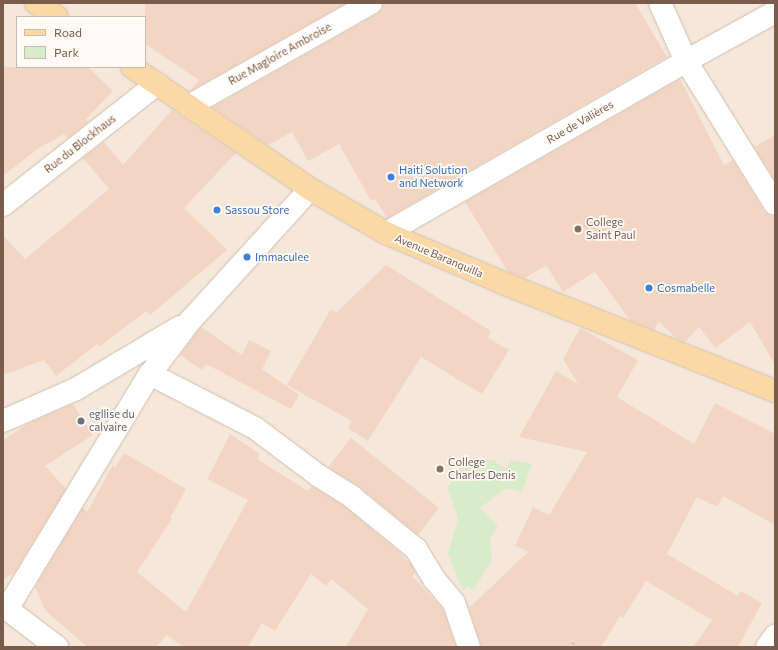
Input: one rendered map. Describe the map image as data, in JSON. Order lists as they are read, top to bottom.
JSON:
{
  "streets": {
    "main road": ["Avenue Baranquilla"],
    "street": ["Rue Magloire Ambroise", "Rue de Valières", "Rue du Blockhaus"]
  },
  "crossings": [
    ["Rue Magloire Ambroise", "Avenue Baranquilla"],
    ["Rue de Valières", "Avenue Baranquilla"],
    ["Rue du Blockhaus", "Avenue Baranquilla"]
  ],
  "places": [
    "Haiti Solution and Network",
    "Sassou Store",
    "College Saint Paul",
    "Immaculee",
    "Cosmabelle",
    "egllise du calvaire",
    "College Charles Denis"
  ],
  "legend": ["Road", "Park"]
}
